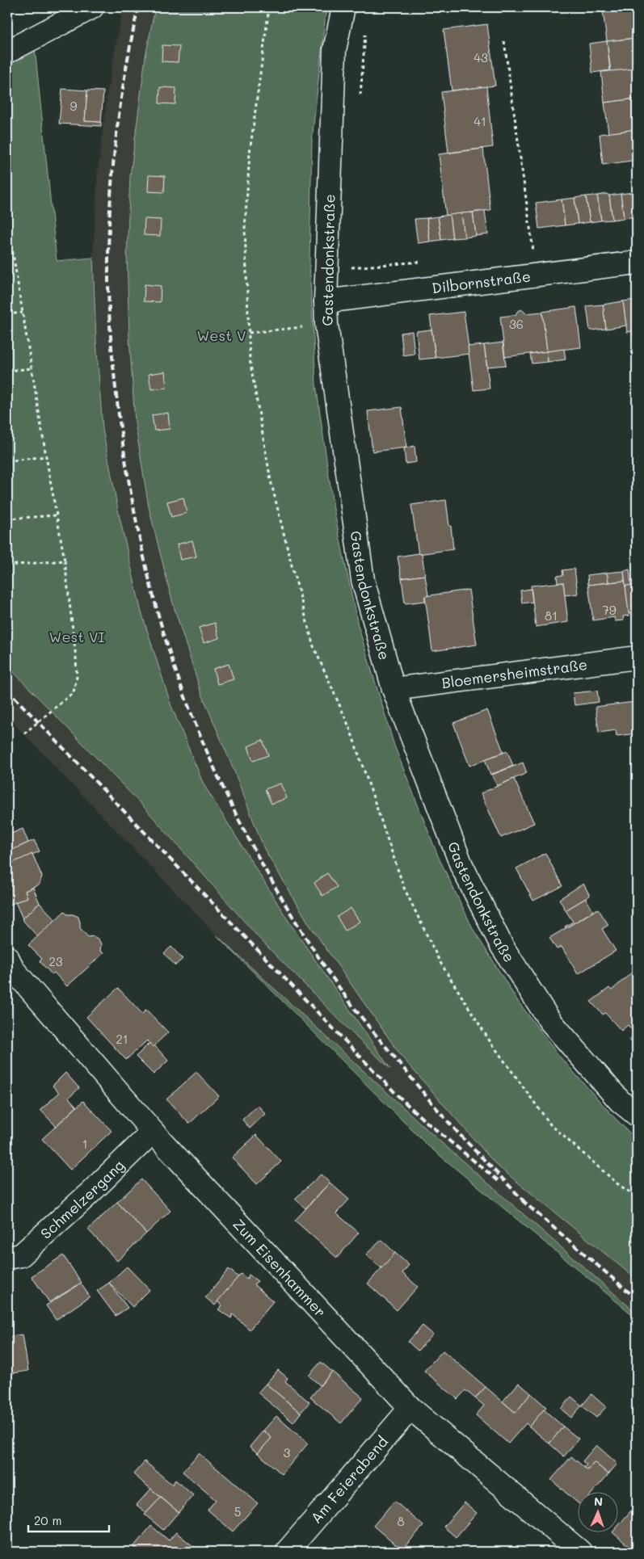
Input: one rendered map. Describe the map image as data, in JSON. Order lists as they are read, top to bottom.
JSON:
{
  "streets": {
    "street": [
      "Gastendonkstraße",
      "Dilbornstraße",
      "Bloemersheimstraße",
      "Schmelzergang",
      "Zum Eisenhammer",
      "Am Feierabend"
    ]
  },
  "crossings": [
    ["Gastendonkstraße", "Dilbornstraße"],
    ["Gastendonkstraße", "Bloemersheimstraße"],
    ["Schmelzergang", "Zum Eisenhammer"],
    ["Zum Eisenhammer", "Am Feierabend"]
  ],
  "parks": ["West V", "West VI"],
  "house_numbers": [
    "43",
    "9",
    "41",
    "36",
    "79",
    "81",
    "23",
    "21",
    "1",
    "3",
    "5",
    "8"
  ],
  "scale_bar": "20 m",
  "north": "top"
}
